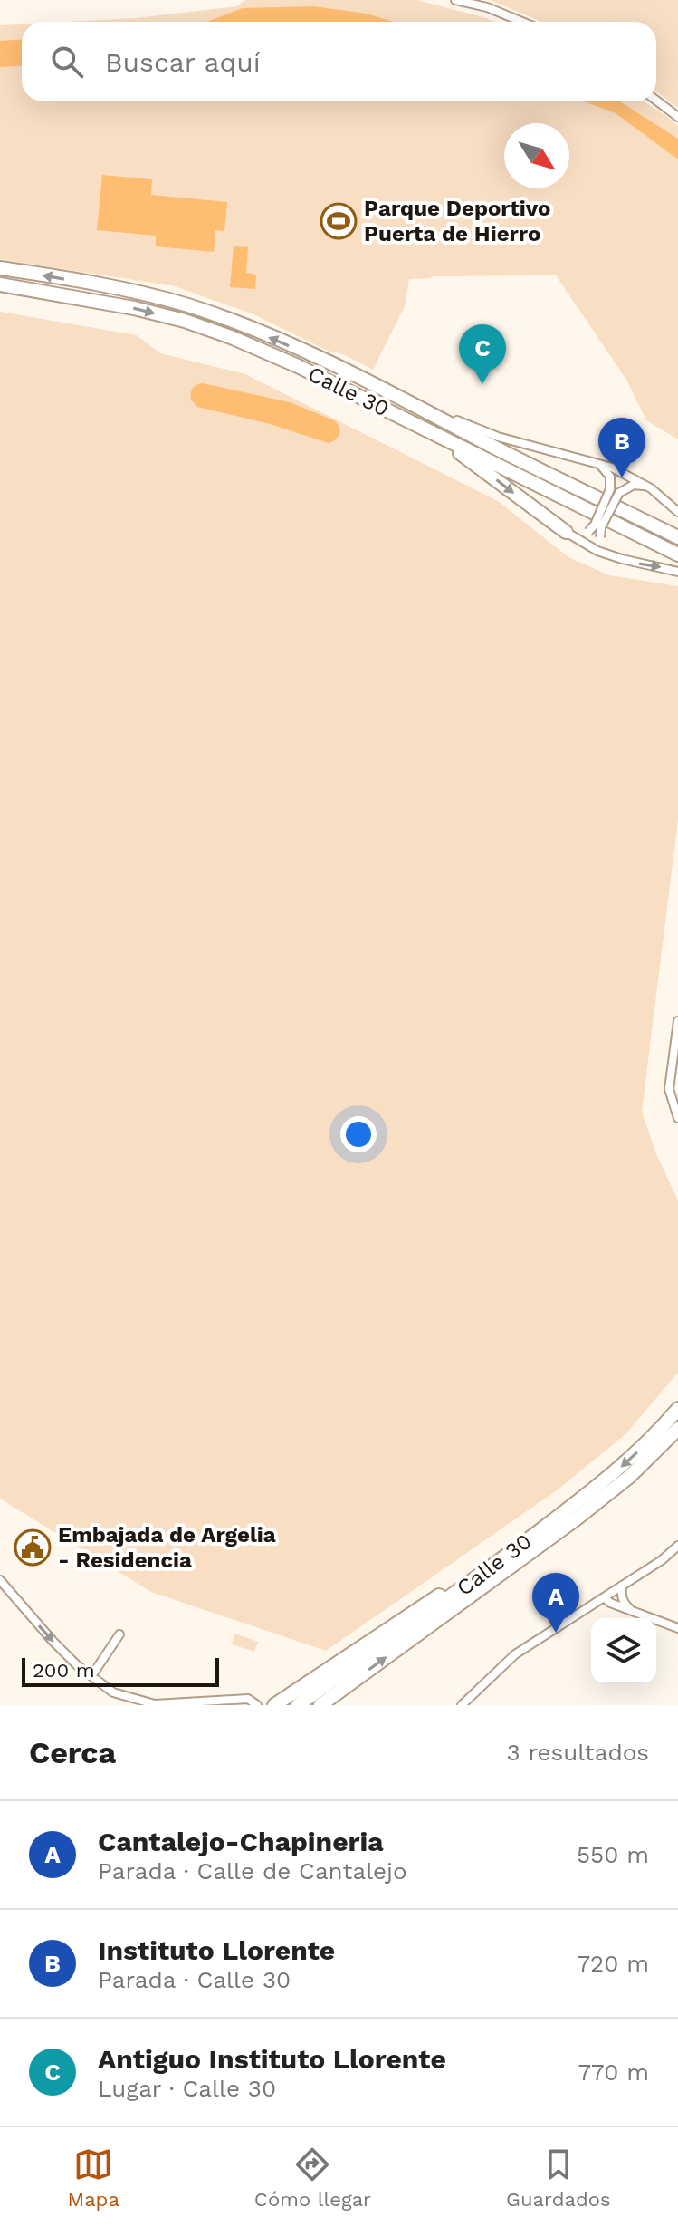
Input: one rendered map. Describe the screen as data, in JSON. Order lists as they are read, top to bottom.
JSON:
{
  "streets": {
    "highway": ["Calle 30"]
  },
  "places": {
    "sports": ["Parque Deportivo Puerta de Hierro"],
    "public building": ["Embajada de Argelia - Residencia"]
  },
  "scale_bar": "200 m",
  "north": "bottom right",
  "page": {
    "search": "Buscar aquí",
    "pins": ["C", "B", "A"],
    "scale": "200 m",
    "heading": ["Cerca", "3 resultados"],
    "list": [
      {
        "mark": "A",
        "name": "Cantalejo-Chapineria",
        "note": "Parada · Calle de Cantalejo",
        "value": "550 m"
      },
      {
        "mark": "B",
        "name": "Instituto Llorente",
        "note": "Parada · Calle 30",
        "value": "720 m"
      },
      {
        "mark": "C",
        "name": "Antiguo Instituto Llorente",
        "note": "Lugar · Calle 30",
        "value": "770 m"
      }
    ],
    "nav": ["Mapa", "Cómo llegar", "Guardados"]
  }
}
